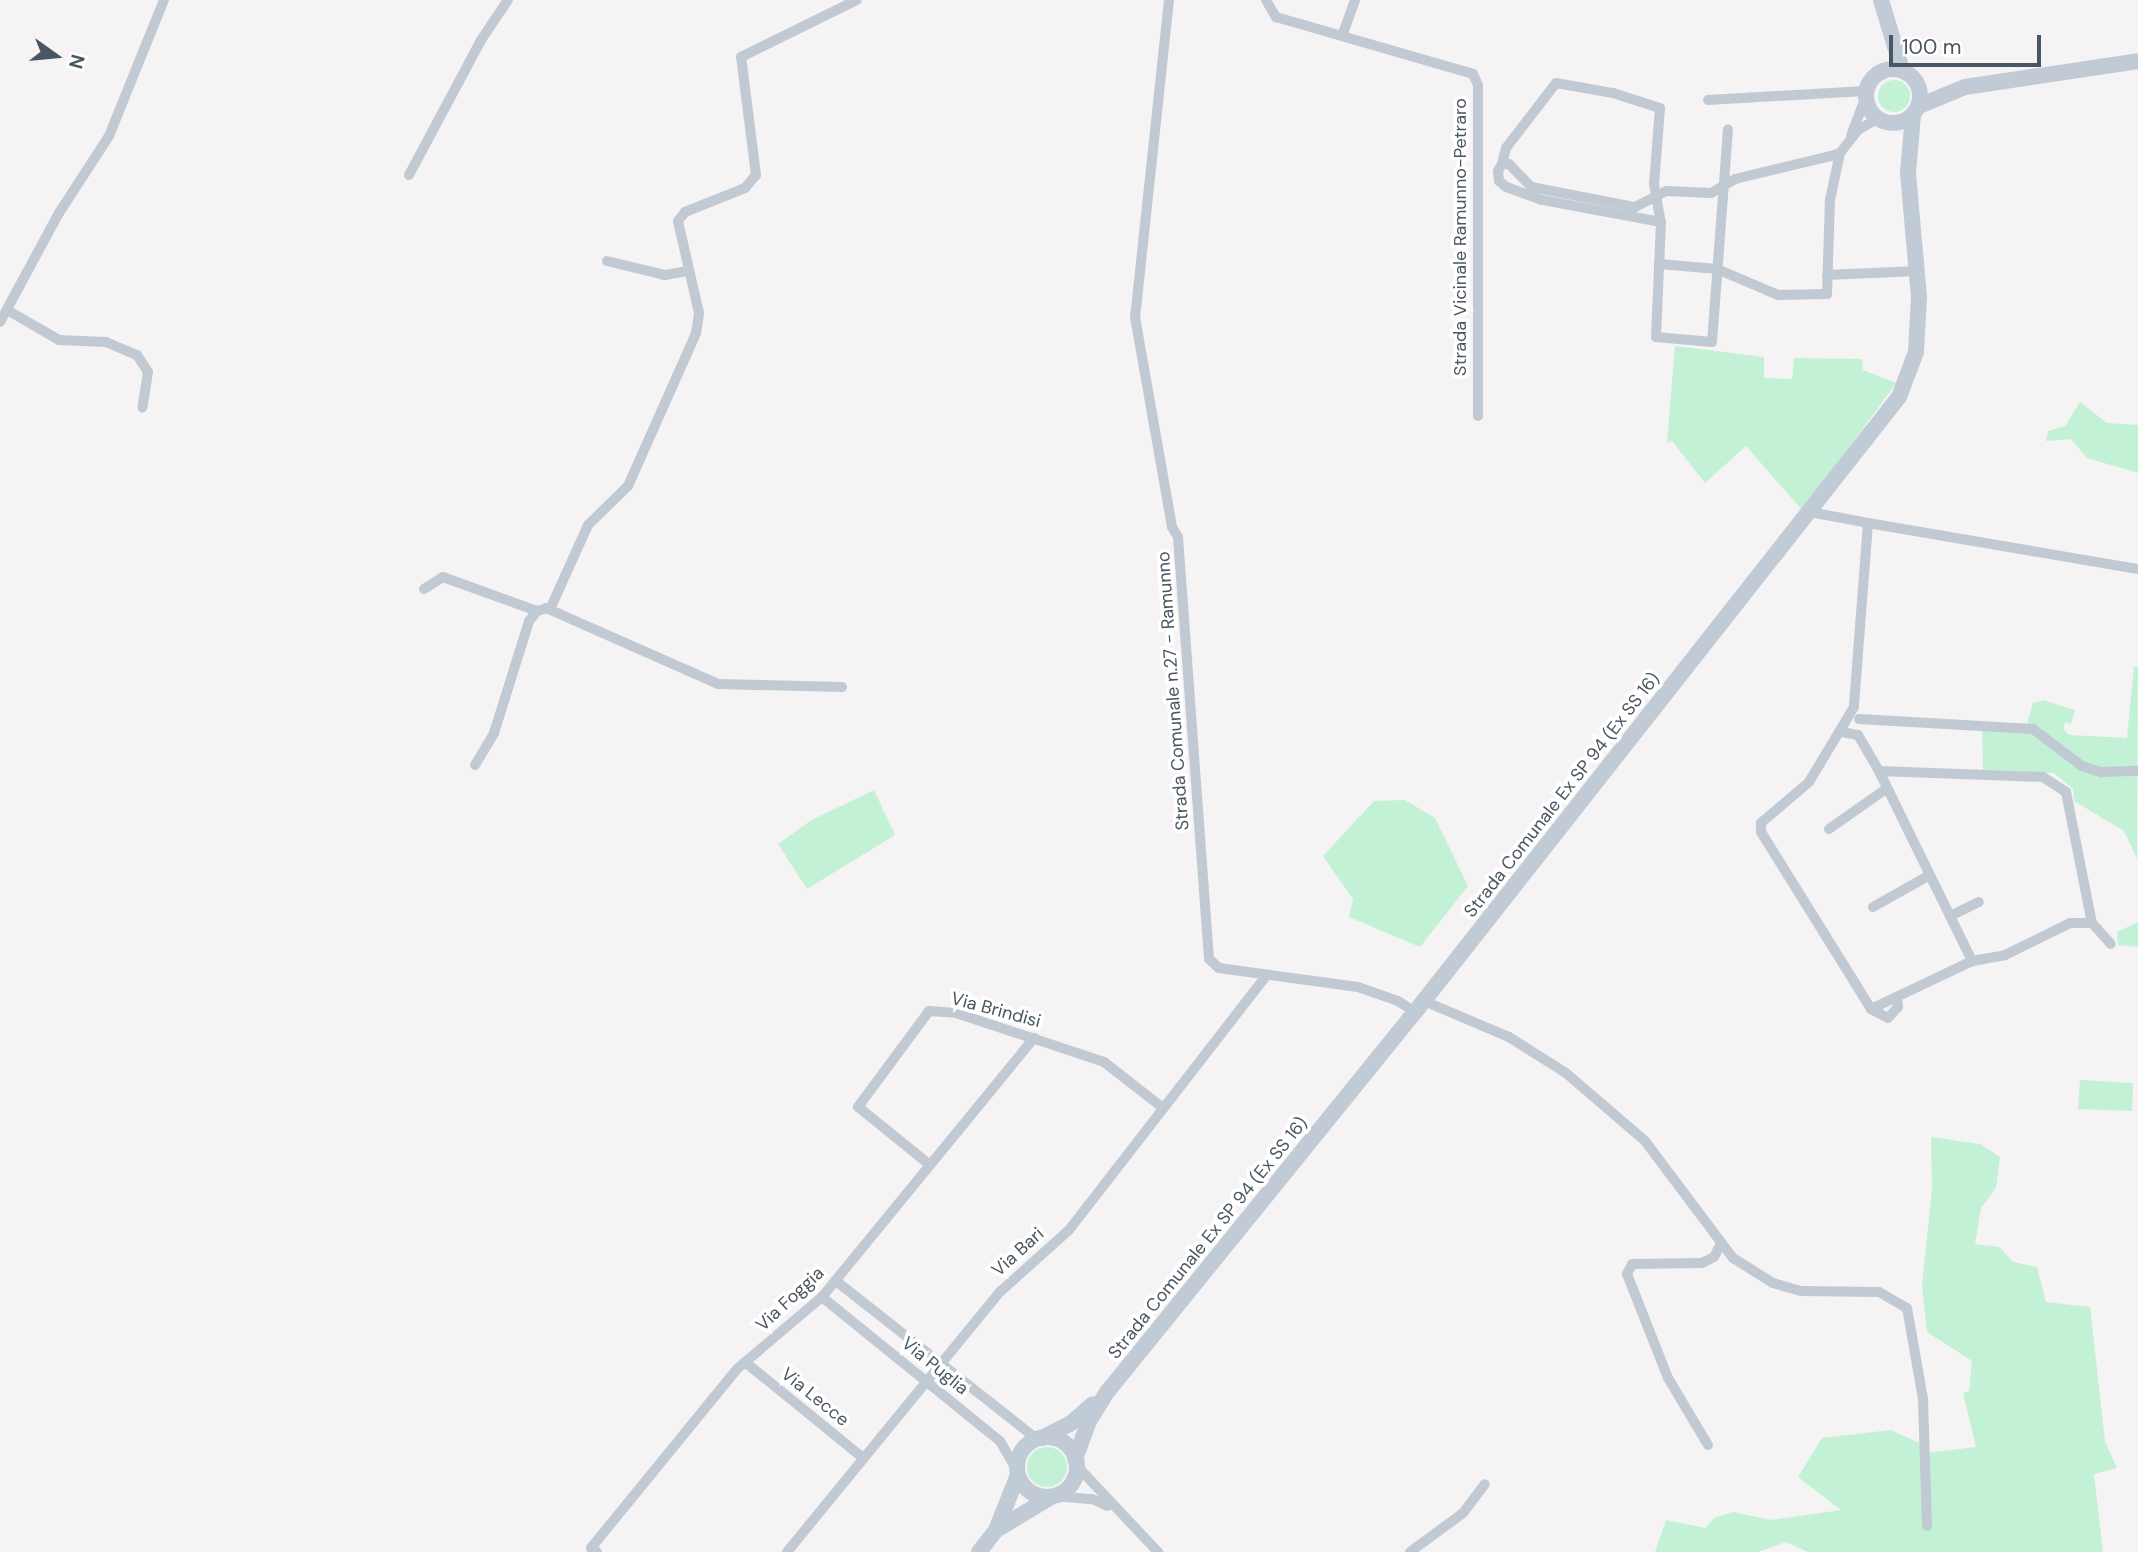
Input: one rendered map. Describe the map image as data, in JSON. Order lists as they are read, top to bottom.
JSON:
{
  "streets": {
    "main road": ["Strada Comunale Ex SP 94 (Ex SS 16)"],
    "street": [
      "Strada Vicinale Ramunno-Petraro",
      "Strada Comunale n.27 - Ramunno",
      "Via Brindisi",
      "Via Bari",
      "Via Foggia",
      "Via Puglia",
      "Via Lecce"
    ]
  },
  "crossings": [
    ["Strada Comunale n.27 - Ramunno", "Via Bari"],
    ["Strada Comunale Ex SP 94 (Ex SS 16)", "Via Puglia"],
    ["Via Brindisi", "Via Bari"],
    ["Via Brindisi", "Via Foggia"],
    ["Via Bari", "Via Puglia"],
    ["Via Bari", "Via Lecce"],
    ["Via Foggia", "Via Puglia"],
    ["Via Foggia", "Via Lecce"]
  ],
  "scale_bar": "100 m",
  "north": "right"
}
